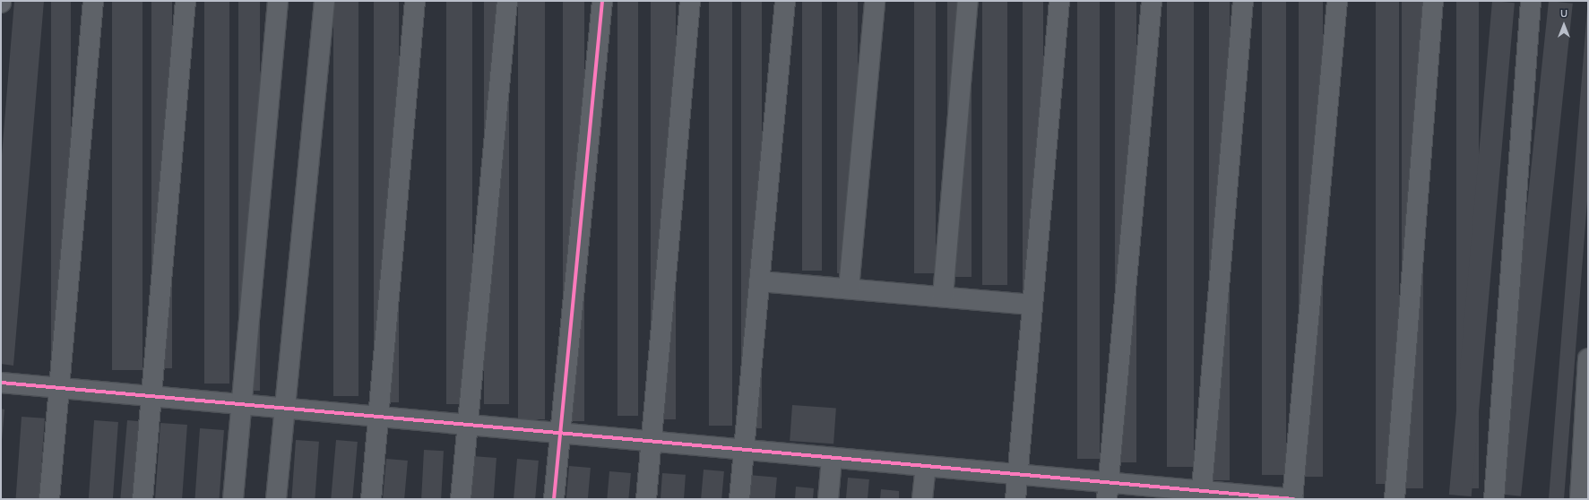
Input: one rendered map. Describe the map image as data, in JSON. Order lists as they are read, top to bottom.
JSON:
{
  "north": "top"
}
